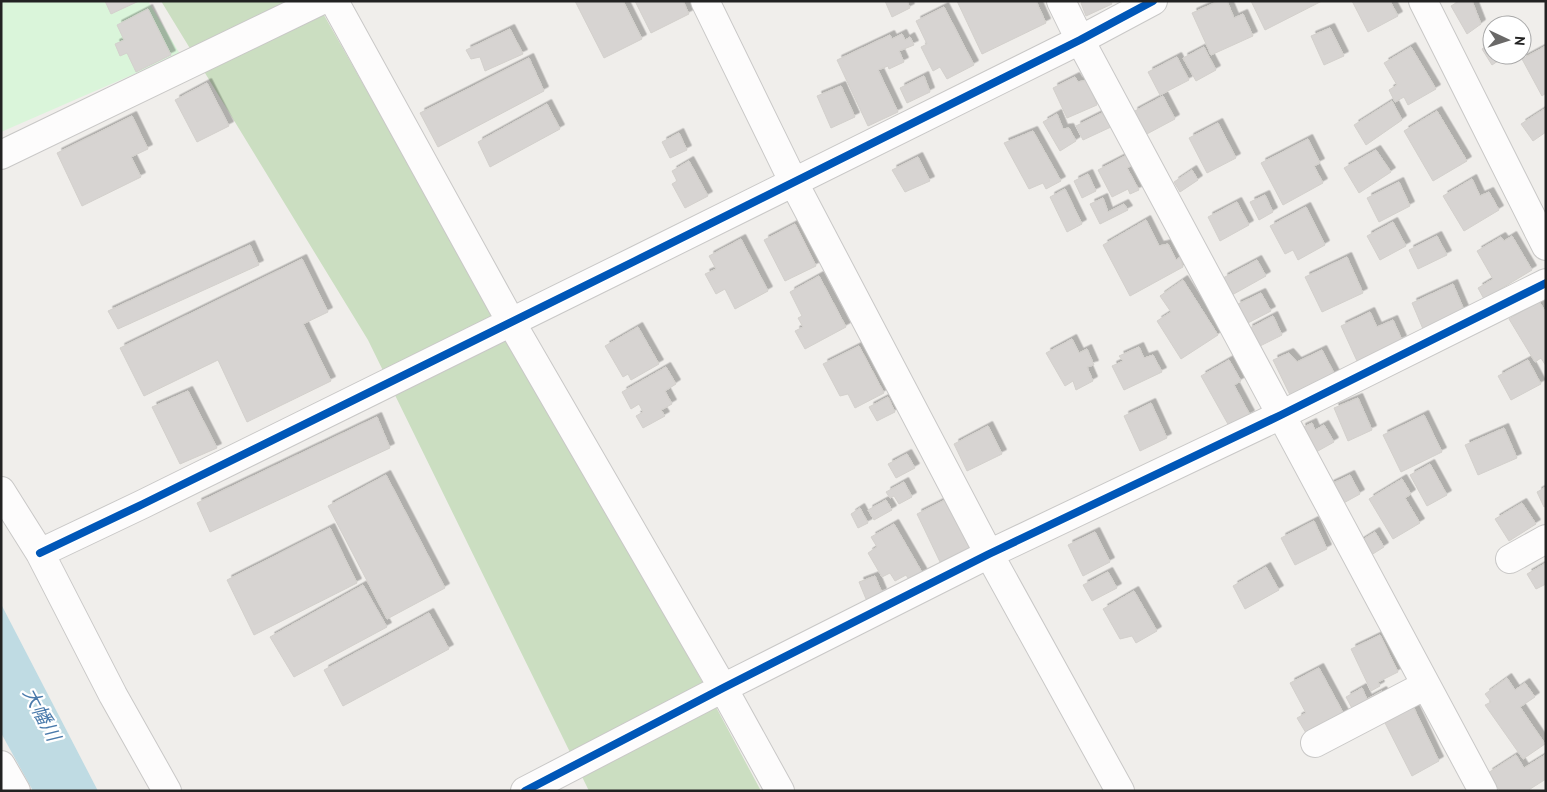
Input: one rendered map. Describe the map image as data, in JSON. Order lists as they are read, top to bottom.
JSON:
{
  "water": ["大幡川"],
  "north": "right"
}
